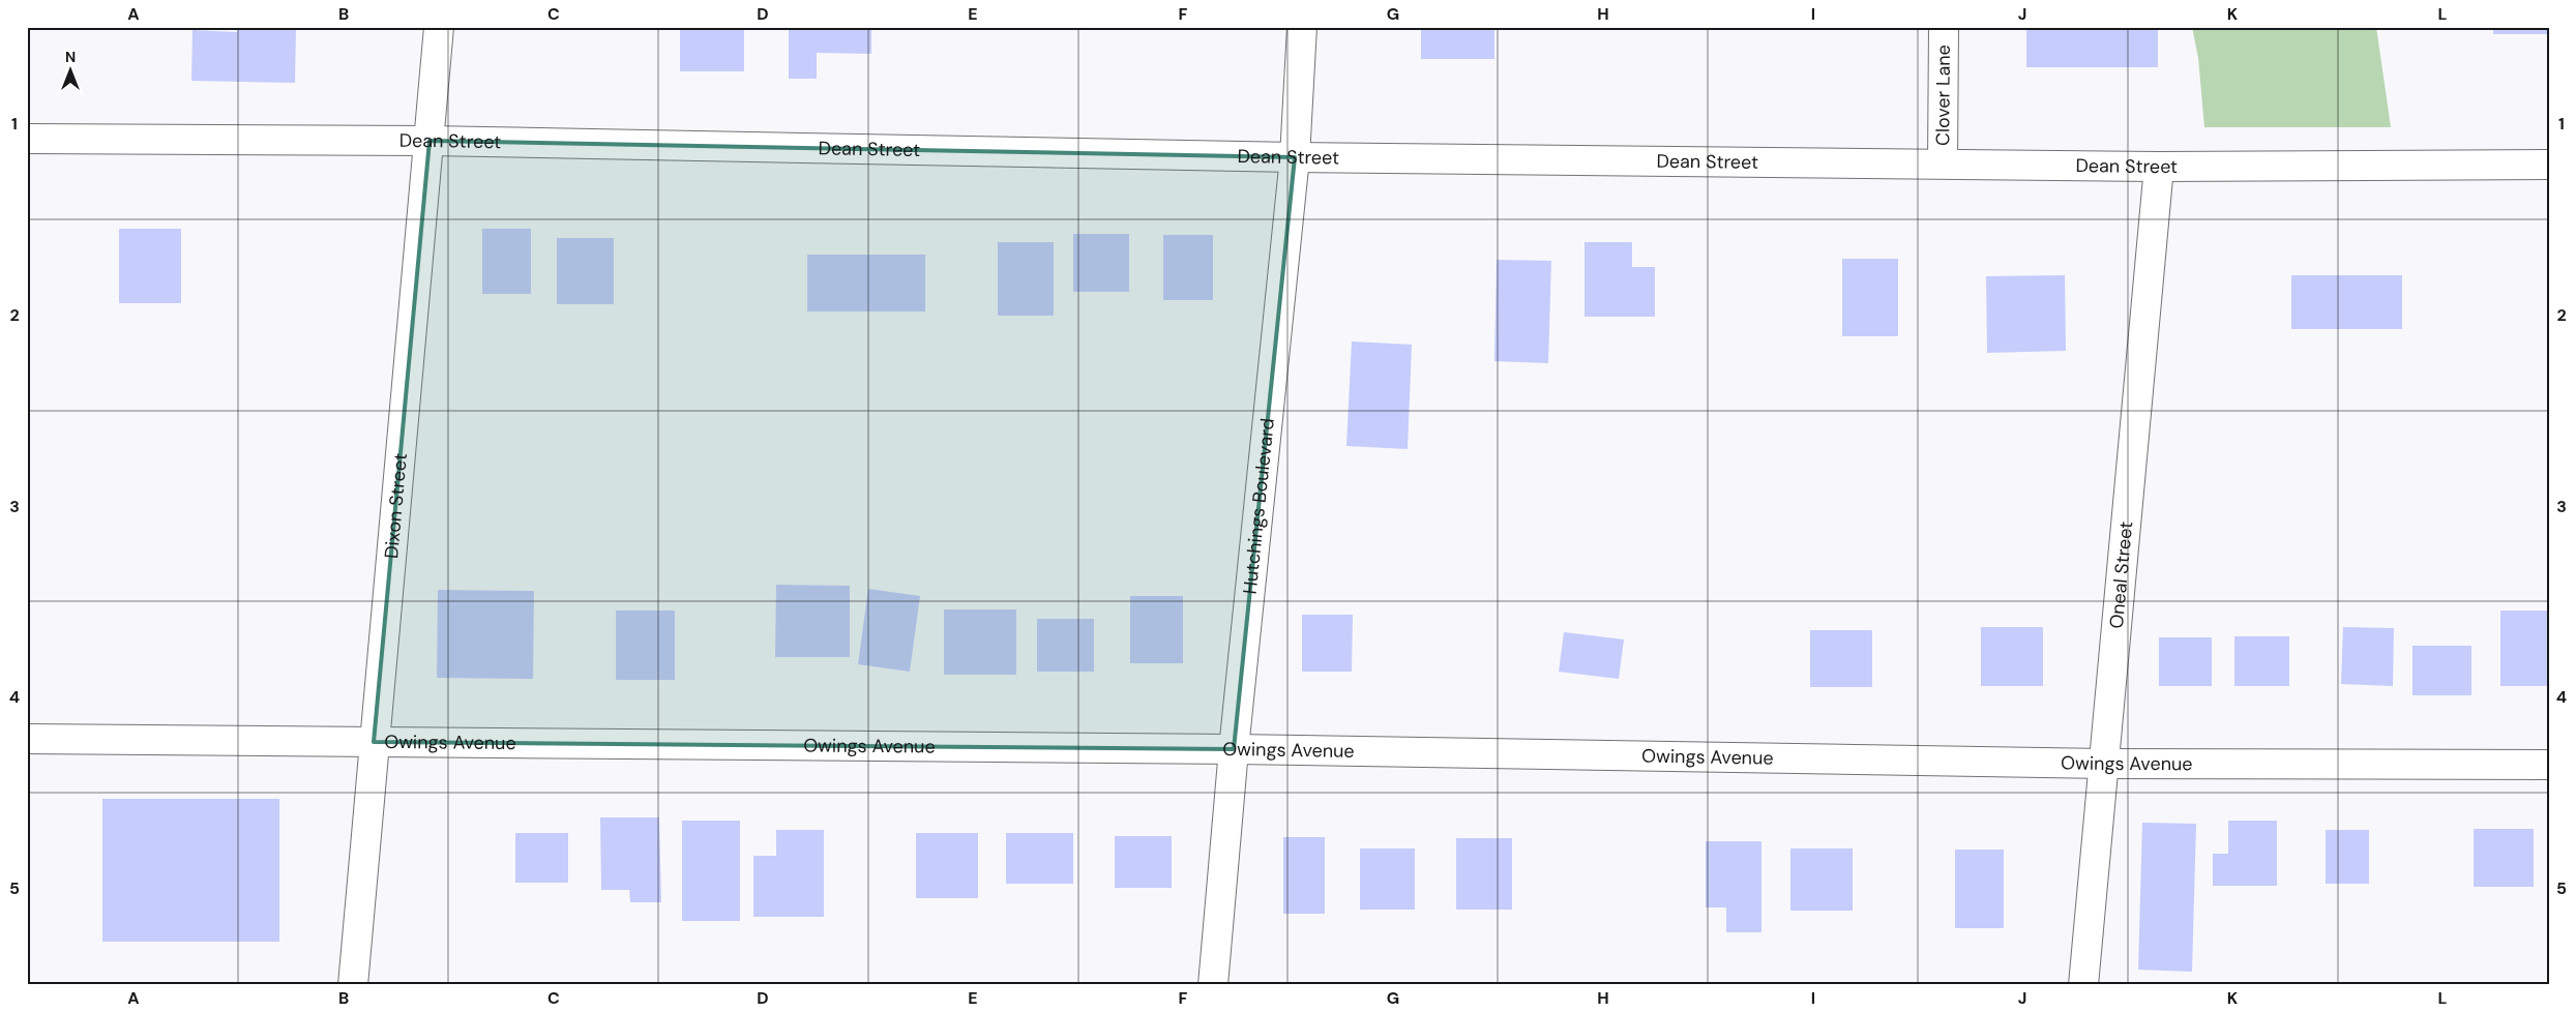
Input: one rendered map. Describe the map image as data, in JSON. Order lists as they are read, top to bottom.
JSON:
{
  "streets": {
    "street": [
      "Clover Lane",
      "Dean Street",
      "Dixon Street",
      "Hutchings Boulevard",
      "Oneal Street",
      "Owings Avenue"
    ]
  },
  "crossings": [
    ["Clover Lane", "Dean Street"],
    ["Dean Street", "Dixon Street"],
    ["Dean Street", "Hutchings Boulevard"],
    ["Dean Street", "Oneal Street"],
    ["Dixon Street", "Owings Avenue"],
    ["Hutchings Boulevard", "Owings Avenue"],
    ["Oneal Street", "Owings Avenue"]
  ],
  "north": "top",
  "grid": {
    "columns": [
      "A",
      "B",
      "C",
      "D",
      "E",
      "F",
      "G",
      "H",
      "I",
      "J",
      "K",
      "L"
    ],
    "rows": [
      "1",
      "2",
      "3",
      "4",
      "5"
    ]
  }
}
